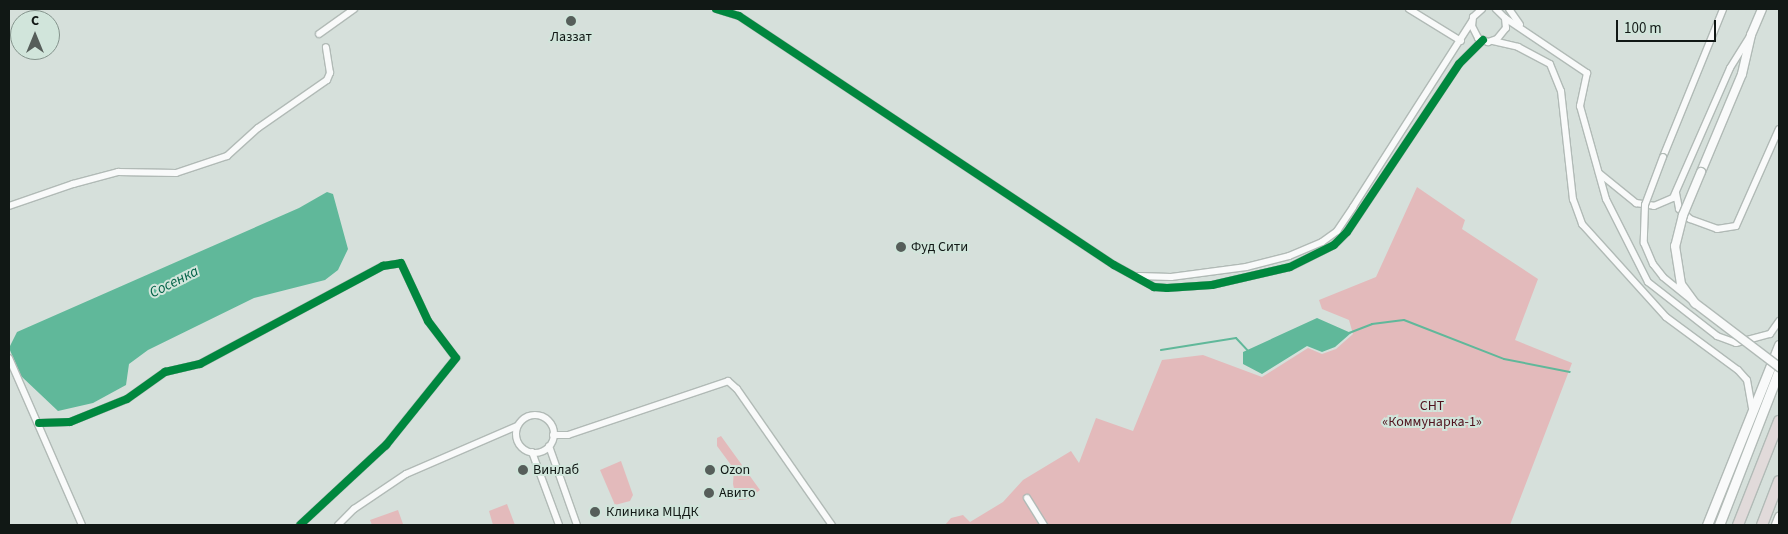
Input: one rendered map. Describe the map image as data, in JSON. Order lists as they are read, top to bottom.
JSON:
{
  "water": ["Сосенка"],
  "parks": ["СНТ «Коммунарка-1»"],
  "places": [
    "Лаззат",
    "Фуд Сити",
    "Винлаб",
    "Ozon",
    "Авито",
    "Клиника МЦДК"
  ],
  "scale_bar": "100 m",
  "north": "top"
}
